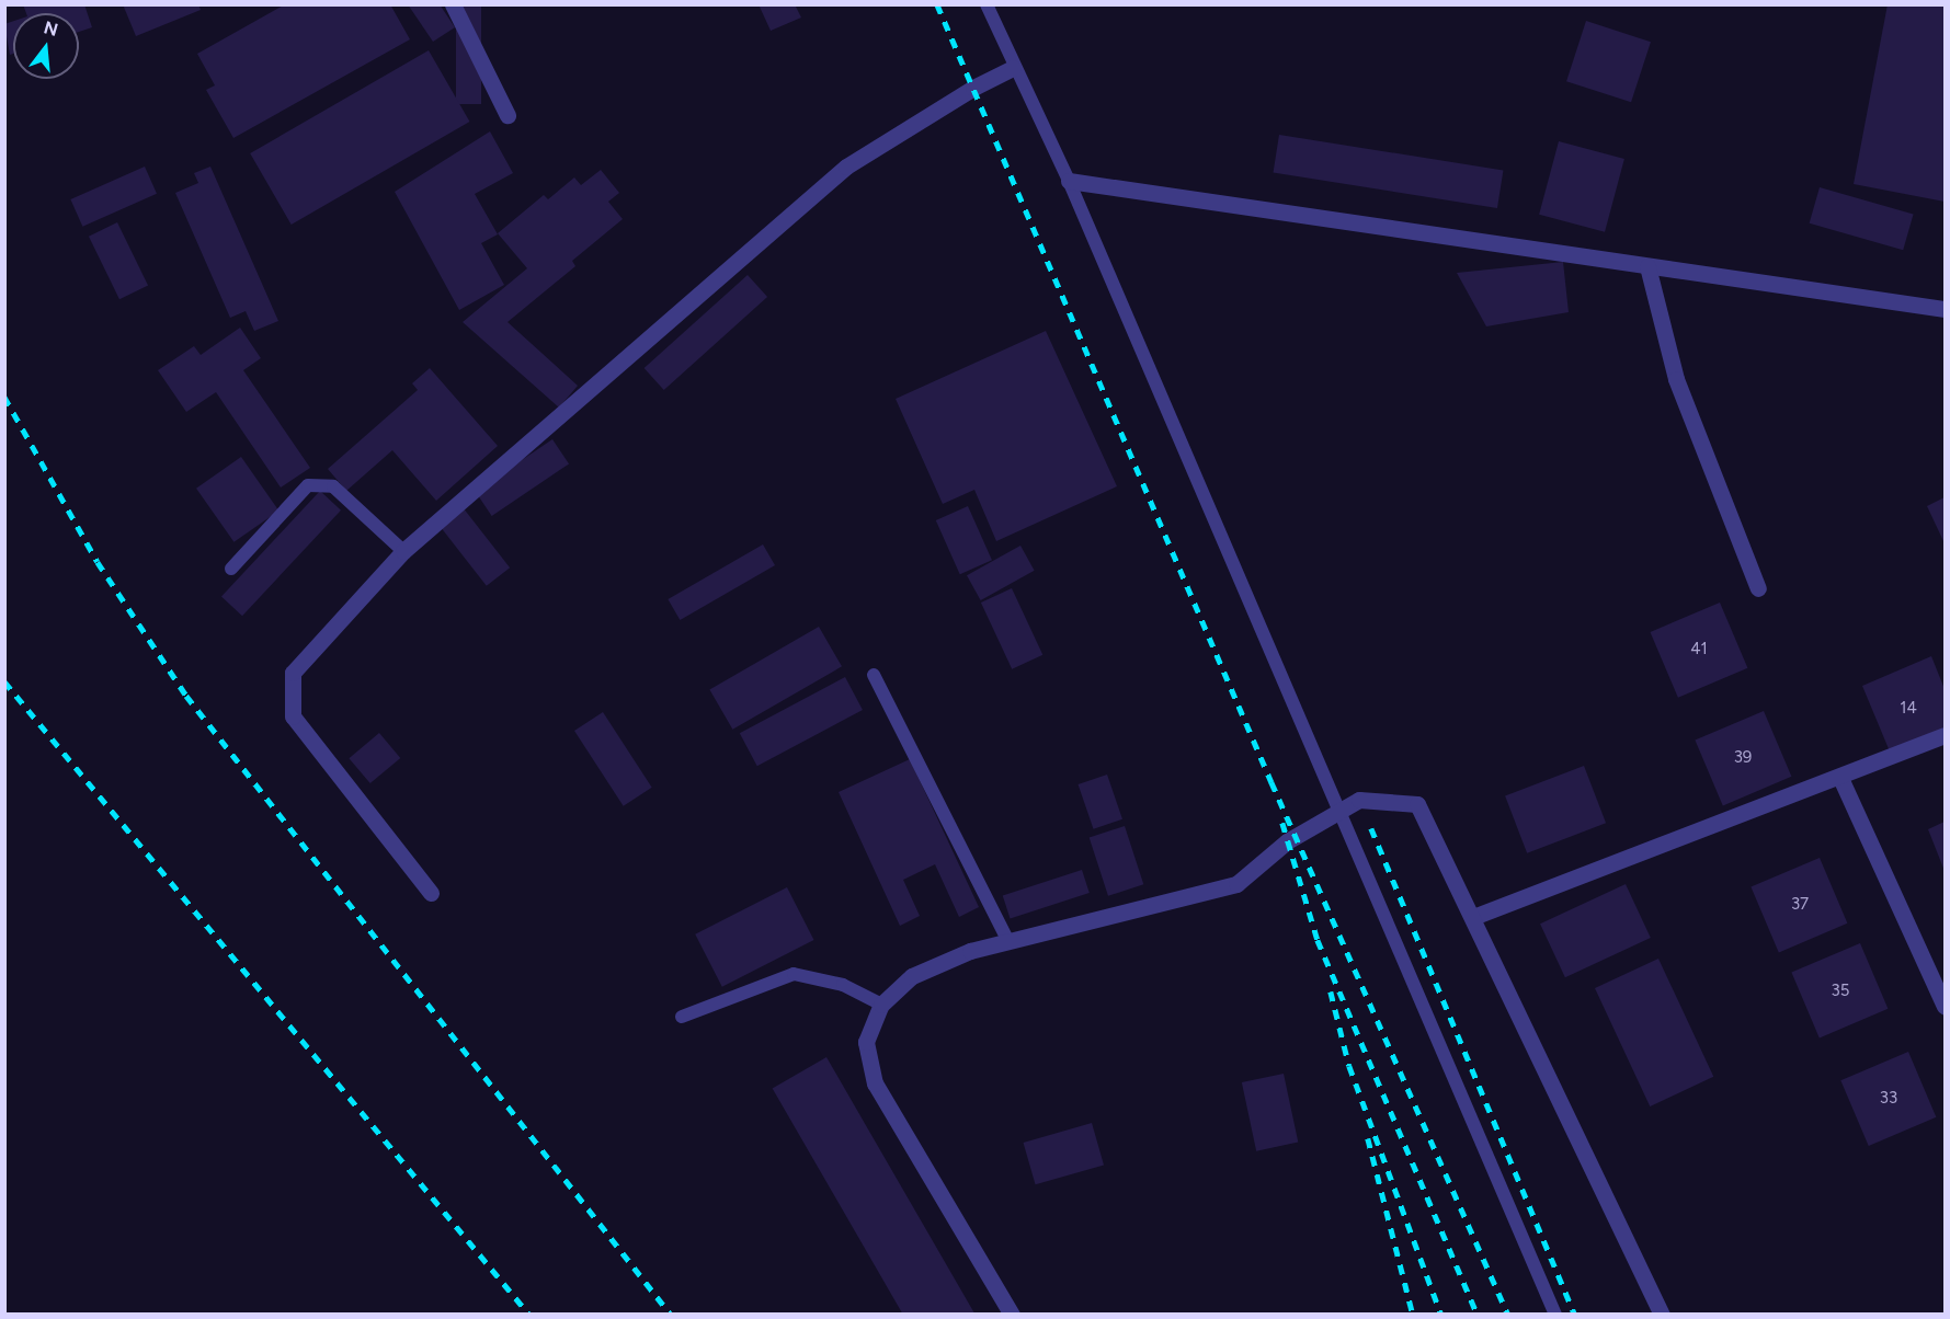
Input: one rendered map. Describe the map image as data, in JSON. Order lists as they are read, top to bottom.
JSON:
{
  "house_numbers": [
    "41",
    "14",
    "39",
    "37",
    "35",
    "33"
  ],
  "north": "top"
}
